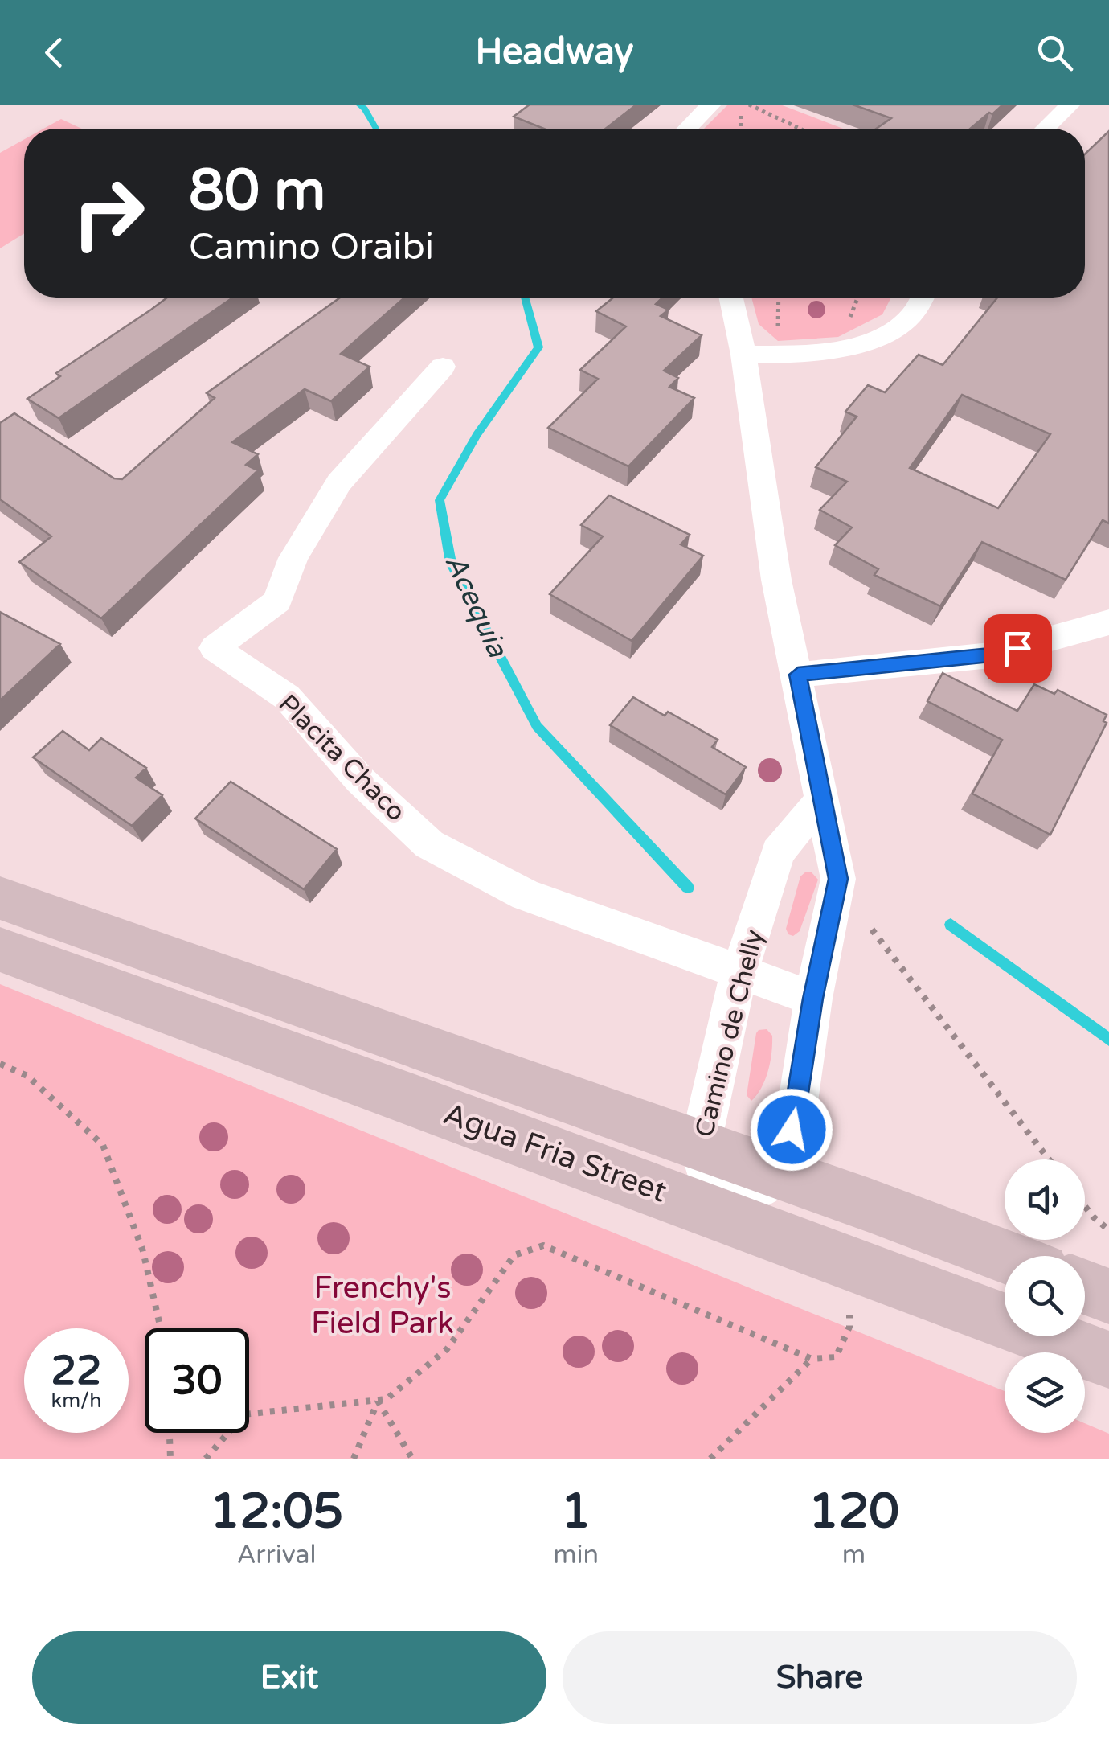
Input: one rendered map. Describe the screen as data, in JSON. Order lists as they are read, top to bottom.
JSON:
{
  "streets": {
    "street": ["Placita Chaco", "Camino de Chelly", "Agua Fria Street"]
  },
  "crossings": [
    ["Placita Chaco", "Camino de Chelly"],
    ["Camino de Chelly", "Agua Fria Street"]
  ],
  "water": ["Acequia"],
  "parks": ["Frenchy's Field Park"],
  "page": {
    "header": "Headway",
    "turn": ["80 m", "Camino Oraibi"],
    "speed": "22 km/h",
    "limit": "30",
    "eta": [
      "12:05",
      "Arrival",
      "1",
      "min",
      "120",
      "m"
    ],
    "buttons": ["Exit", "Share"]
  }
}
